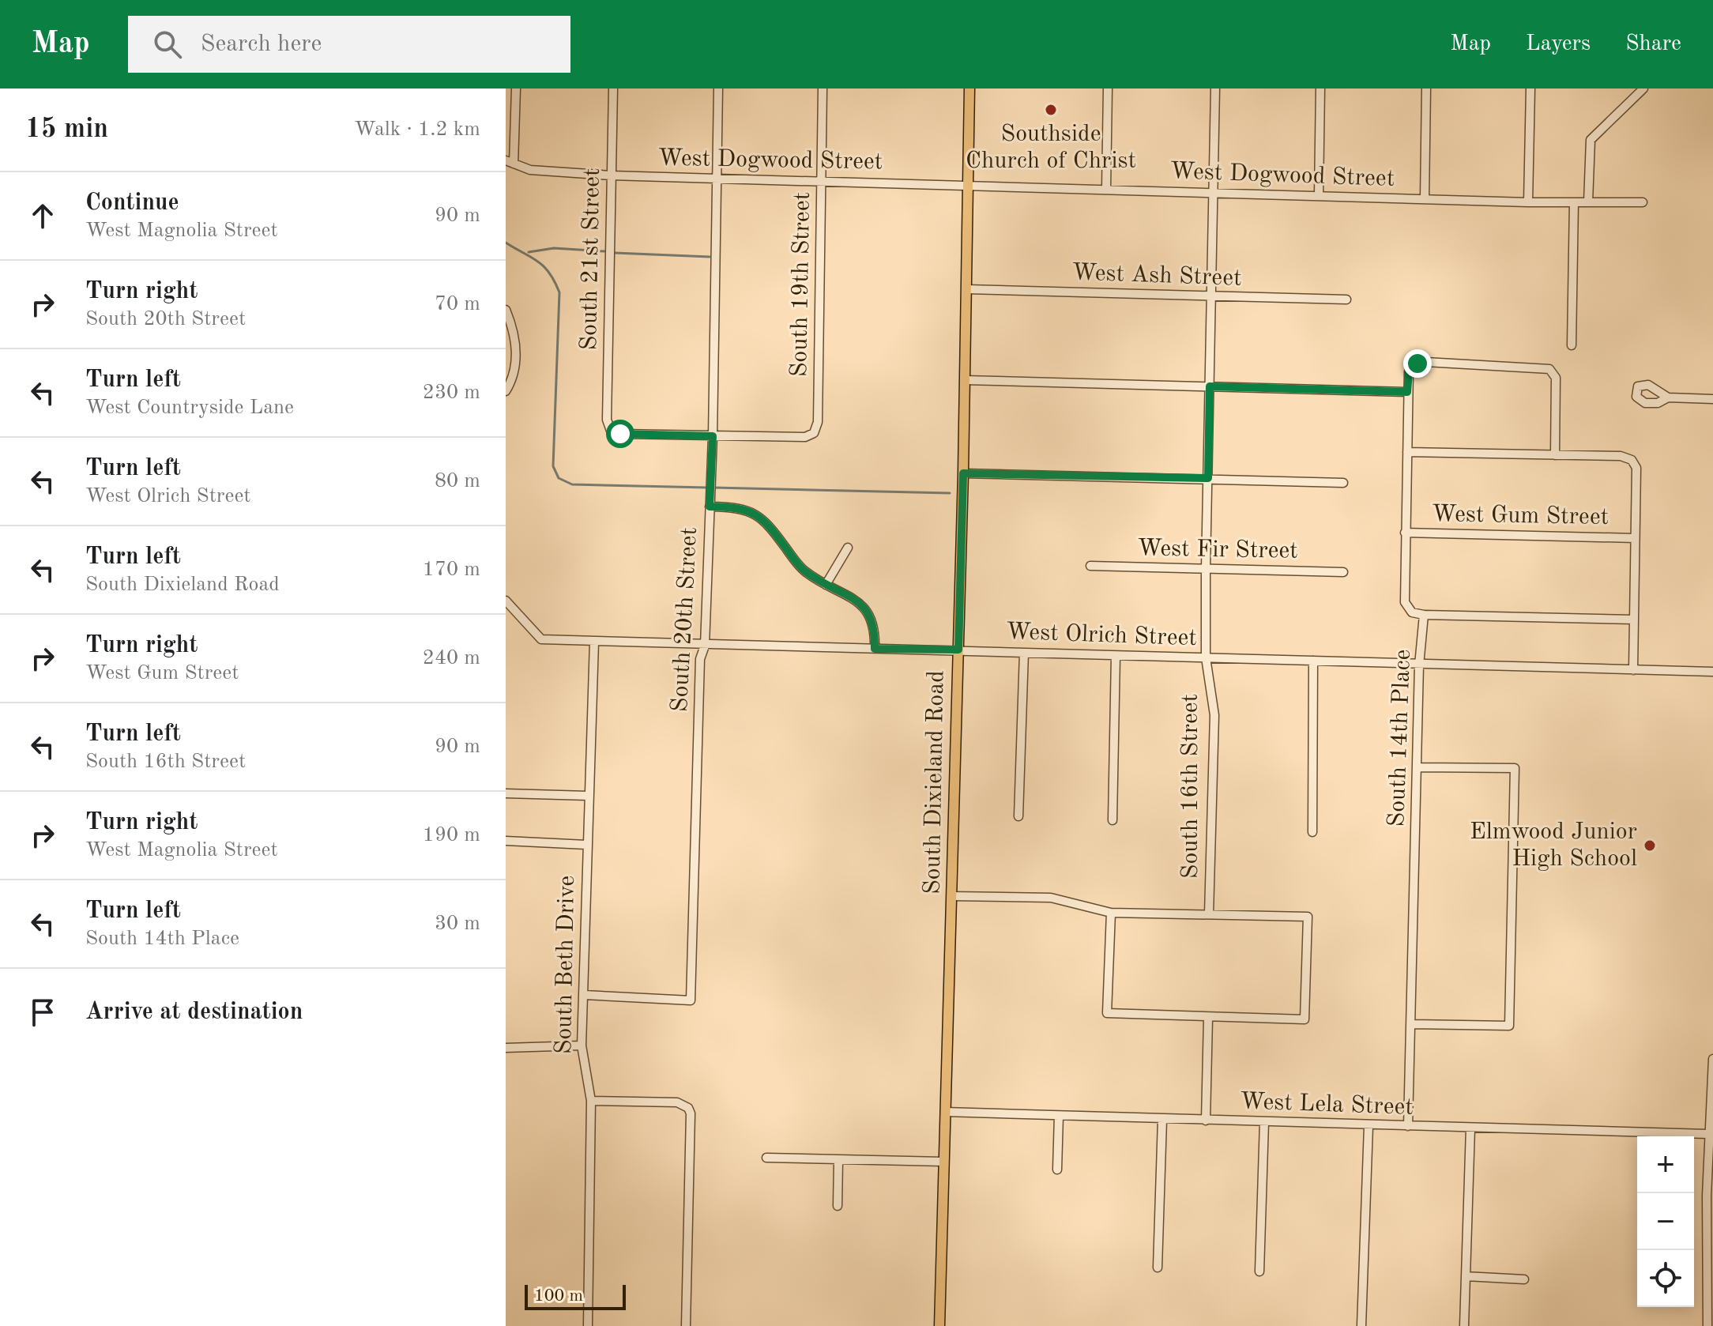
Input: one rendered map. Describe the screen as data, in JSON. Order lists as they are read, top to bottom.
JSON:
{
  "streets": {
    "main road": ["South Dixieland Road"],
    "street": [
      "West Dogwood Street",
      "South 21st Street",
      "West Ash Street",
      "South 19th Street",
      "West Gum Street",
      "West Fir Street",
      "South 20th Street",
      "West Olrich Street",
      "South 14th Place",
      "South 16th Street",
      "South Beth Drive",
      "West Lela Street"
    ]
  },
  "crossings": [
    ["West Dogwood Street", "South 21st Street"],
    ["West Dogwood Street", "South 19th Street"],
    ["West Dogwood Street", "South 20th Street"],
    ["West Dogwood Street", "South Dixieland Road"],
    ["West Dogwood Street", "South 16th Street"],
    ["South 21st Street", "South 19th Street"],
    ["South 21st Street", "South 20th Street"],
    ["West Ash Street", "South Dixieland Road"],
    ["West Ash Street", "South 16th Street"],
    ["South 19th Street", "South 20th Street"],
    ["West Fir Street", "South 16th Street"],
    ["South 20th Street", "West Olrich Street"],
    ["South 20th Street", "South Beth Drive"],
    ["West Olrich Street", "South 14th Place"],
    ["West Olrich Street", "South Dixieland Road"],
    ["West Olrich Street", "South 16th Street"],
    ["West Olrich Street", "South Beth Drive"],
    ["South 14th Place", "West Lela Street"],
    ["South Dixieland Road", "West Lela Street"]
  ],
  "places": ["Southside Church of Christ", "Elmwood Junior High School"],
  "scale_bar": "100 m",
  "page": {
    "header": "Map",
    "search": "Search here",
    "nav": ["Map", "Layers", "Share"],
    "heading": ["15 min", "Walk · 1.2 km"],
    "list": [
      ["Continue", "West Magnolia Street", "90 m"],
      ["Turn right", "South 20th Street", "70 m"],
      ["Turn left", "West Countryside Lane", "230 m"],
      ["Turn left", "West Olrich Street", "80 m"],
      ["Turn left", "South Dixieland Road", "170 m"],
      ["Turn right", "West Gum Street", "240 m"],
      ["Turn left", "South 16th Street", "90 m"],
      ["Turn right", "West Magnolia Street", "190 m"],
      ["Turn left", "South 14th Place", "30 m"],
      "Arrive at destination"
    ],
    "map_buttons": ["+", "−"],
    "scale": "100 m"
  }
}
